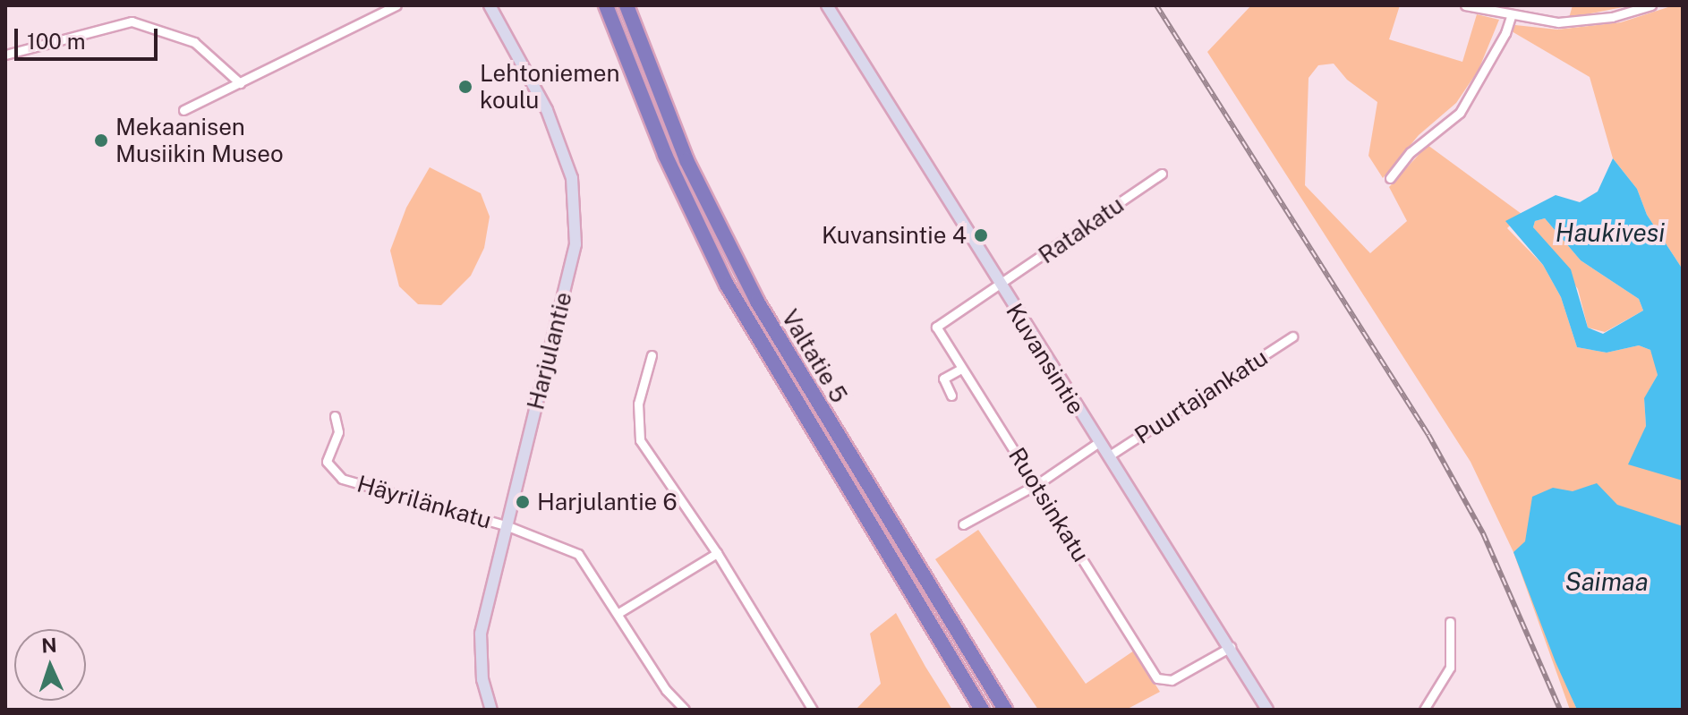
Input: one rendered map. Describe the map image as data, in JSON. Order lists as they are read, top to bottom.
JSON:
{
  "streets": {
    "highway": ["Valtatie 5"],
    "street": [
      "Ratakatu",
      "Harjulantie",
      "Kuvansintie",
      "Puurtajankatu",
      "Häyrilänkatu",
      "Ruotsinkatu"
    ]
  },
  "crossings": [
    ["Ratakatu", "Kuvansintie"],
    ["Ratakatu", "Ruotsinkatu"],
    ["Harjulantie", "Häyrilänkatu"],
    ["Kuvansintie", "Puurtajankatu"],
    ["Kuvansintie", "Ruotsinkatu"]
  ],
  "water": ["Haukivesi", "Saimaa"],
  "places": [
    "Lehtoniemen koulu",
    "Mekaanisen Musiikin Museo",
    "Kuvansintie 4",
    "Harjulantie 6"
  ],
  "scale_bar": "100 m",
  "north": "top"
}
